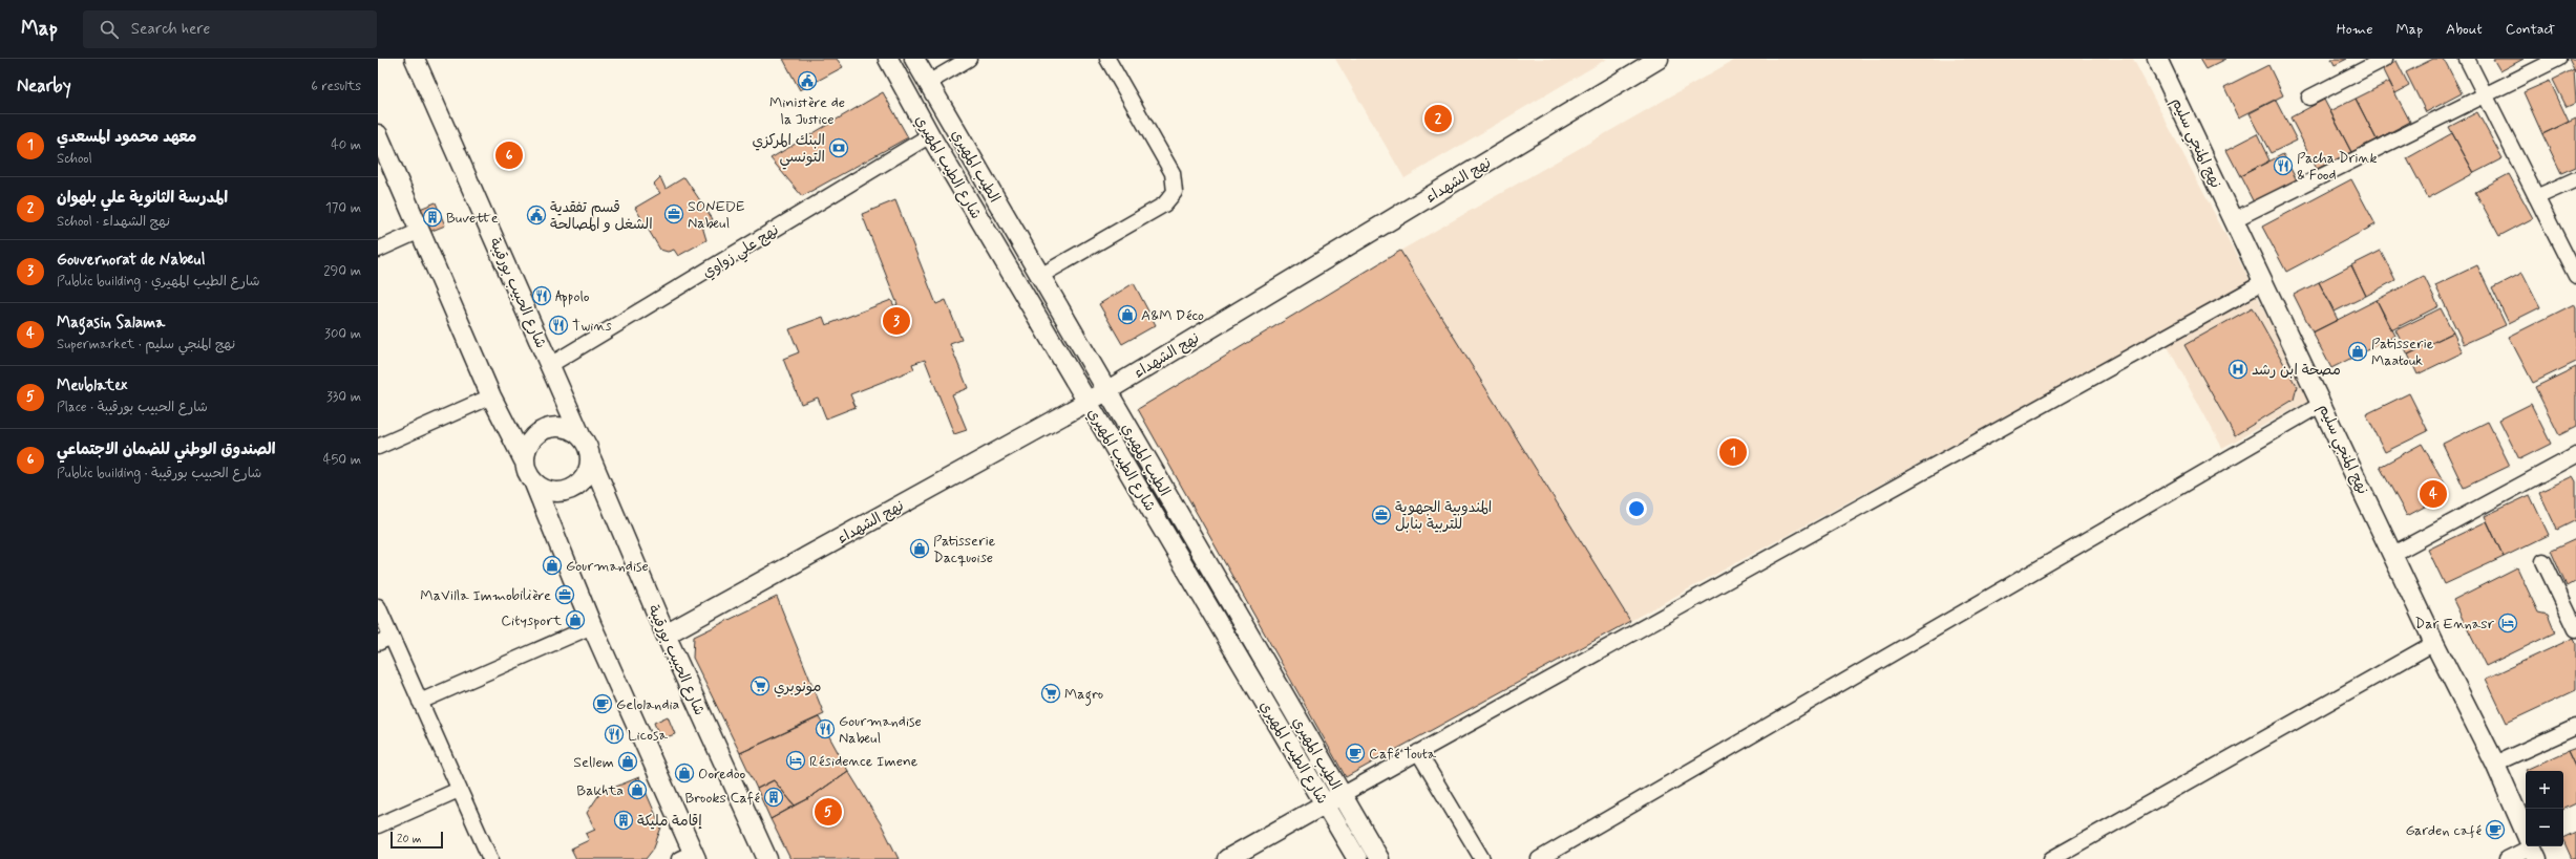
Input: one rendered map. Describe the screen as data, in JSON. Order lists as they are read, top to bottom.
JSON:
{
  "streets": {
    "street": [
      "نهج المنجي سليم",
      "الطيب المهيري",
      "شارع الطيب المهيري",
      "نهج الشهداء",
      "نهج علي زواوي",
      "شارع الحبيب بورقيبة"
    ]
  },
  "crossings": [
    ["الطيب المهيري", "شارع الطيب المهيري"],
    ["الطيب المهيري", "نهج الشهداء"],
    ["شارع الطيب المهيري", "نهج الشهداء"],
    ["شارع الطيب المهيري", "نهج علي زواوي"],
    ["نهج الشهداء", "شارع الحبيب بورقيبة"],
    ["نهج علي زواوي", "شارع الحبيب بورقيبة"]
  ],
  "places": {
    "public building": ["Ministère de la Justice", "قسم تفقدية الشغل و المصالحة"],
    "bank": ["البنك المركزي التونسي"],
    "restaurant": [
      "Pacha Drink & Food",
      "Appolo",
      "Twins",
      "Gourmandise Nabeul",
      "Licosa"
    ],
    "office": ["SONEDE Nabeul", "المندوبية الجهوية للتربية بنابل", "MaVilla Immobilière"],
    "building": ["Buvette", "Brooks Café", "إقامة مليكة"],
    "shop": [
      "A&M Déco",
      "Patisserie Maatouk",
      "Patisserie Dacquoise",
      "Gourmandise",
      "Citysport",
      "Sellem",
      "Ooredoo",
      "Bakhta"
    ],
    "hospital": ["مصحة ابن رشد"],
    "hotel": ["Dar Ennasr", "Résidence Imene"],
    "supermarket": ["مونوبري", "Magro"],
    "cafe": ["Gelolandia", "Café Touta", "Garden café"]
  },
  "scale_bar": "20 m",
  "page": {
    "header": "Map",
    "search": "Search here",
    "nav": [
      "Home",
      "Map",
      "About",
      "Contact"
    ],
    "heading": ["Nearby", "6 results"],
    "pins": [
      "2",
      "6",
      "3",
      "1",
      "4",
      "5"
    ],
    "list": [
      {
        "mark": "1",
        "name": "معهد محمود المسعدي",
        "note": "School",
        "value": "40 m"
      },
      {
        "mark": "2",
        "name": "المدرسة الثانوية علي بلهوان",
        "note": "School · نهج الشهداء",
        "value": "170 m"
      },
      {
        "mark": "3",
        "name": "Gouvernorat de Nabeul",
        "note": "Public building · شارع الطيب المهيري",
        "value": "290 m"
      },
      {
        "mark": "4",
        "name": "Magasin Salama",
        "note": "Supermarket · نهج المنجي سليم",
        "value": "300 m"
      },
      {
        "mark": "5",
        "name": "Meublatex",
        "note": "Place · شارع الحبيب بورقيبة",
        "value": "330 m"
      },
      {
        "mark": "6",
        "name": "الصندوق الوطني للضمان الاجتماعي",
        "note": "Public building · شارع الحبيب بورقيبة",
        "value": "450 m"
      }
    ],
    "map_buttons": ["+", "−"],
    "scale": "20 m"
  }
}
